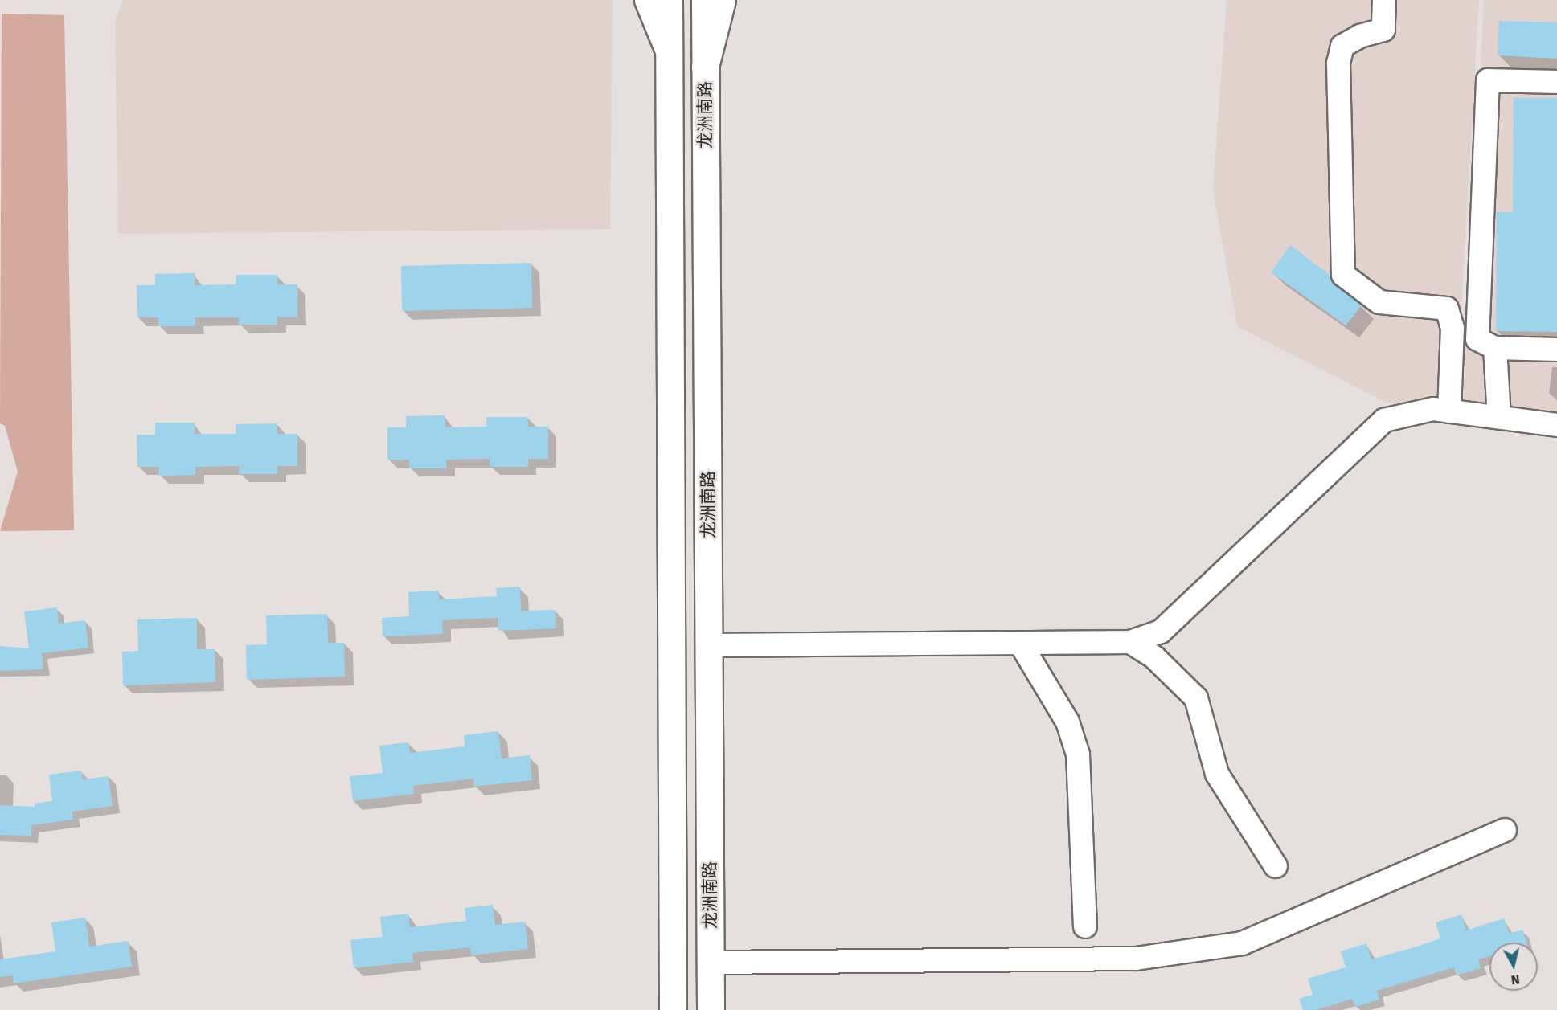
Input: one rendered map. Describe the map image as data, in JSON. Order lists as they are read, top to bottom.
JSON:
{
  "streets": {
    "main road": ["龙洲南路"]
  },
  "north": "bottom"
}
